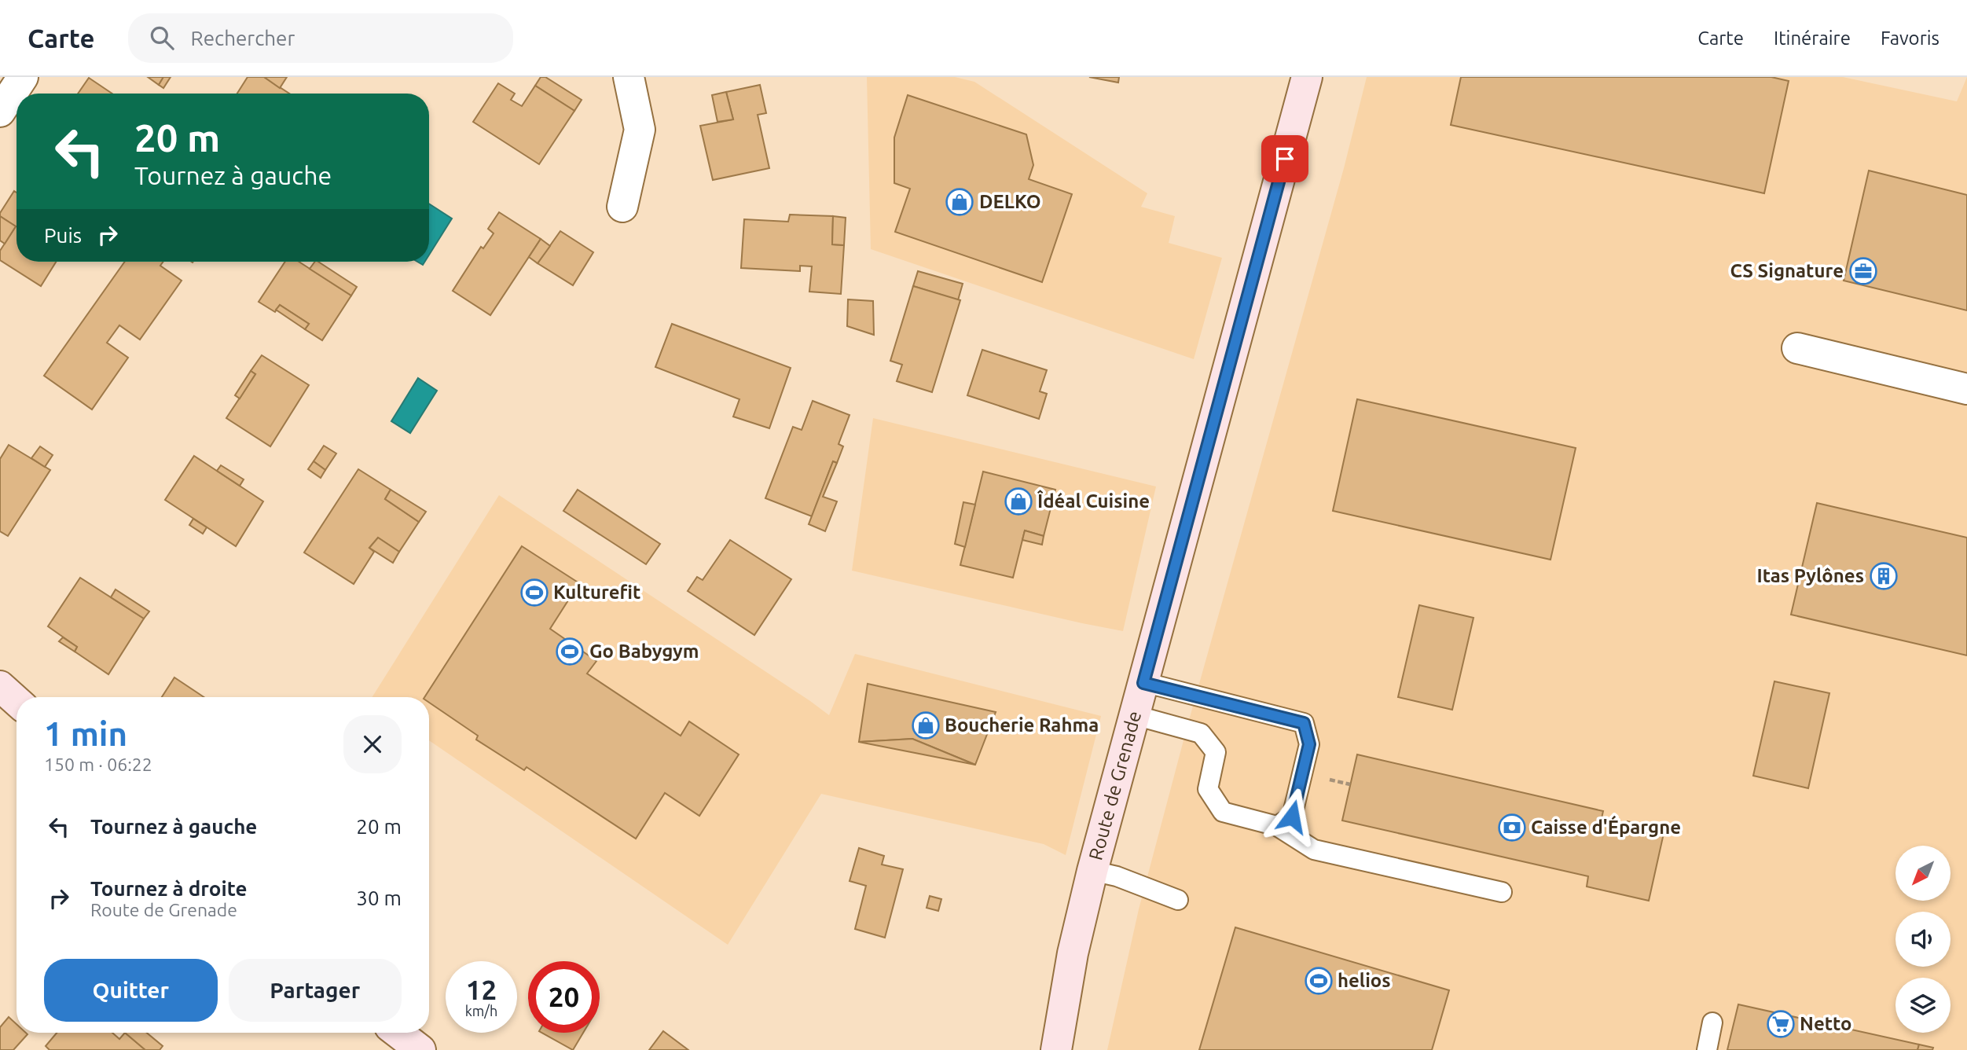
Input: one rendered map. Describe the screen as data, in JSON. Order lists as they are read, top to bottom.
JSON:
{
  "streets": {
    "main road": ["Route de Grenade"]
  },
  "places": {
    "shop": ["DELKO", "Îdéal Cuisine", "Boucherie Rahma"],
    "office": ["CS Signature"],
    "building": ["Itas Pylônes"],
    "sports": ["Kulturefit", "Go Babygym", "helios"],
    "bank": ["Caisse d'Épargne"],
    "supermarket": ["Netto"]
  },
  "north": "bottom left",
  "page": {
    "header": "Carte",
    "search": "Rechercher",
    "nav": ["Carte", "Itinéraire", "Favoris"],
    "turn": ["20 m", "Tournez à gauche"],
    "then": "Puis",
    "heading": ["1 min", "150 m · 06:22"],
    "list": [
      {
        "name": "Tournez à gauche",
        "value": "20 m"
      },
      {
        "name": "Tournez à droite",
        "note": "Route de Grenade",
        "value": "30 m"
      }
    ],
    "buttons": ["Quitter", "Partager"],
    "speed": "12 km/h",
    "limit": "20"
  }
}
